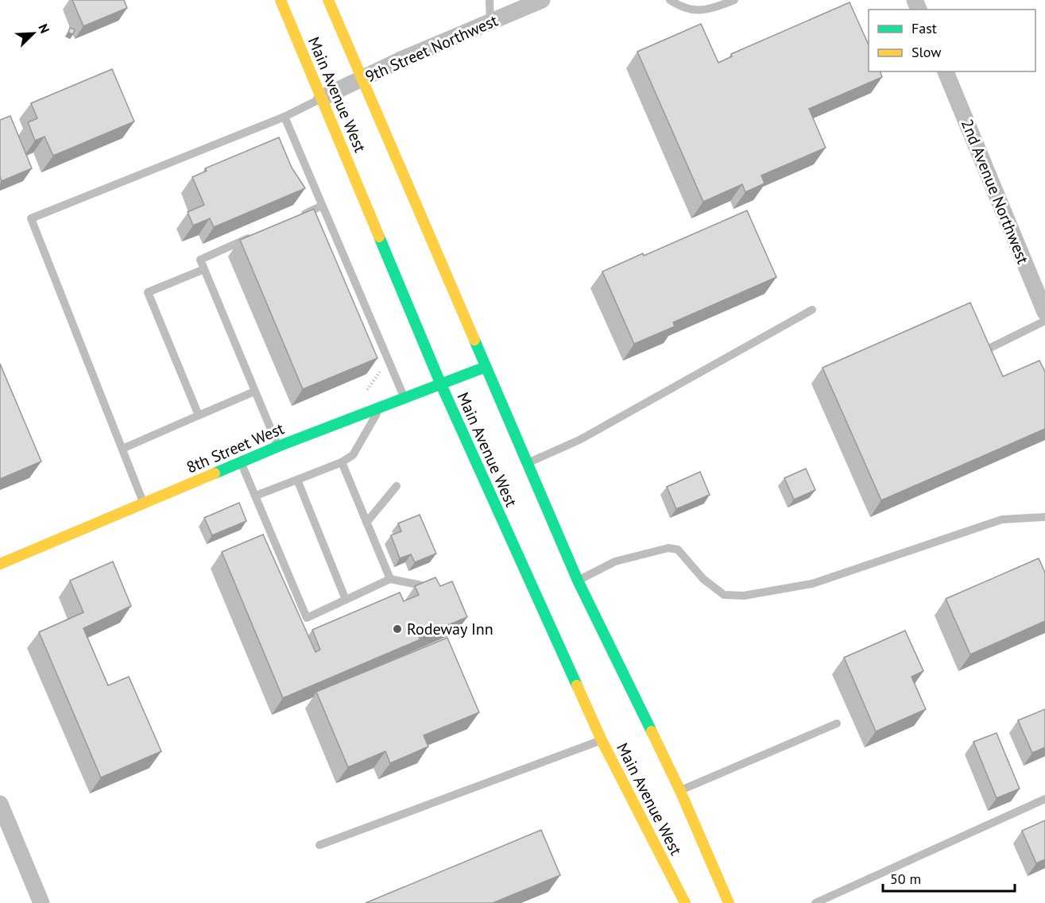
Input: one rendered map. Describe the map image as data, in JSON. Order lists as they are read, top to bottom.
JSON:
{
  "streets": {
    "main road": ["Main Avenue West", "8th Street West"],
    "street": ["9th Street Northwest", "2nd Avenue Northwest"]
  },
  "crossings": [
    ["9th Street Northwest", "Main Avenue West"],
    ["Main Avenue West", "8th Street West"]
  ],
  "places": ["Rodeway Inn"],
  "legend": ["Fast", "Slow"],
  "scale_bar": "50 m",
  "north": "top right"
}
